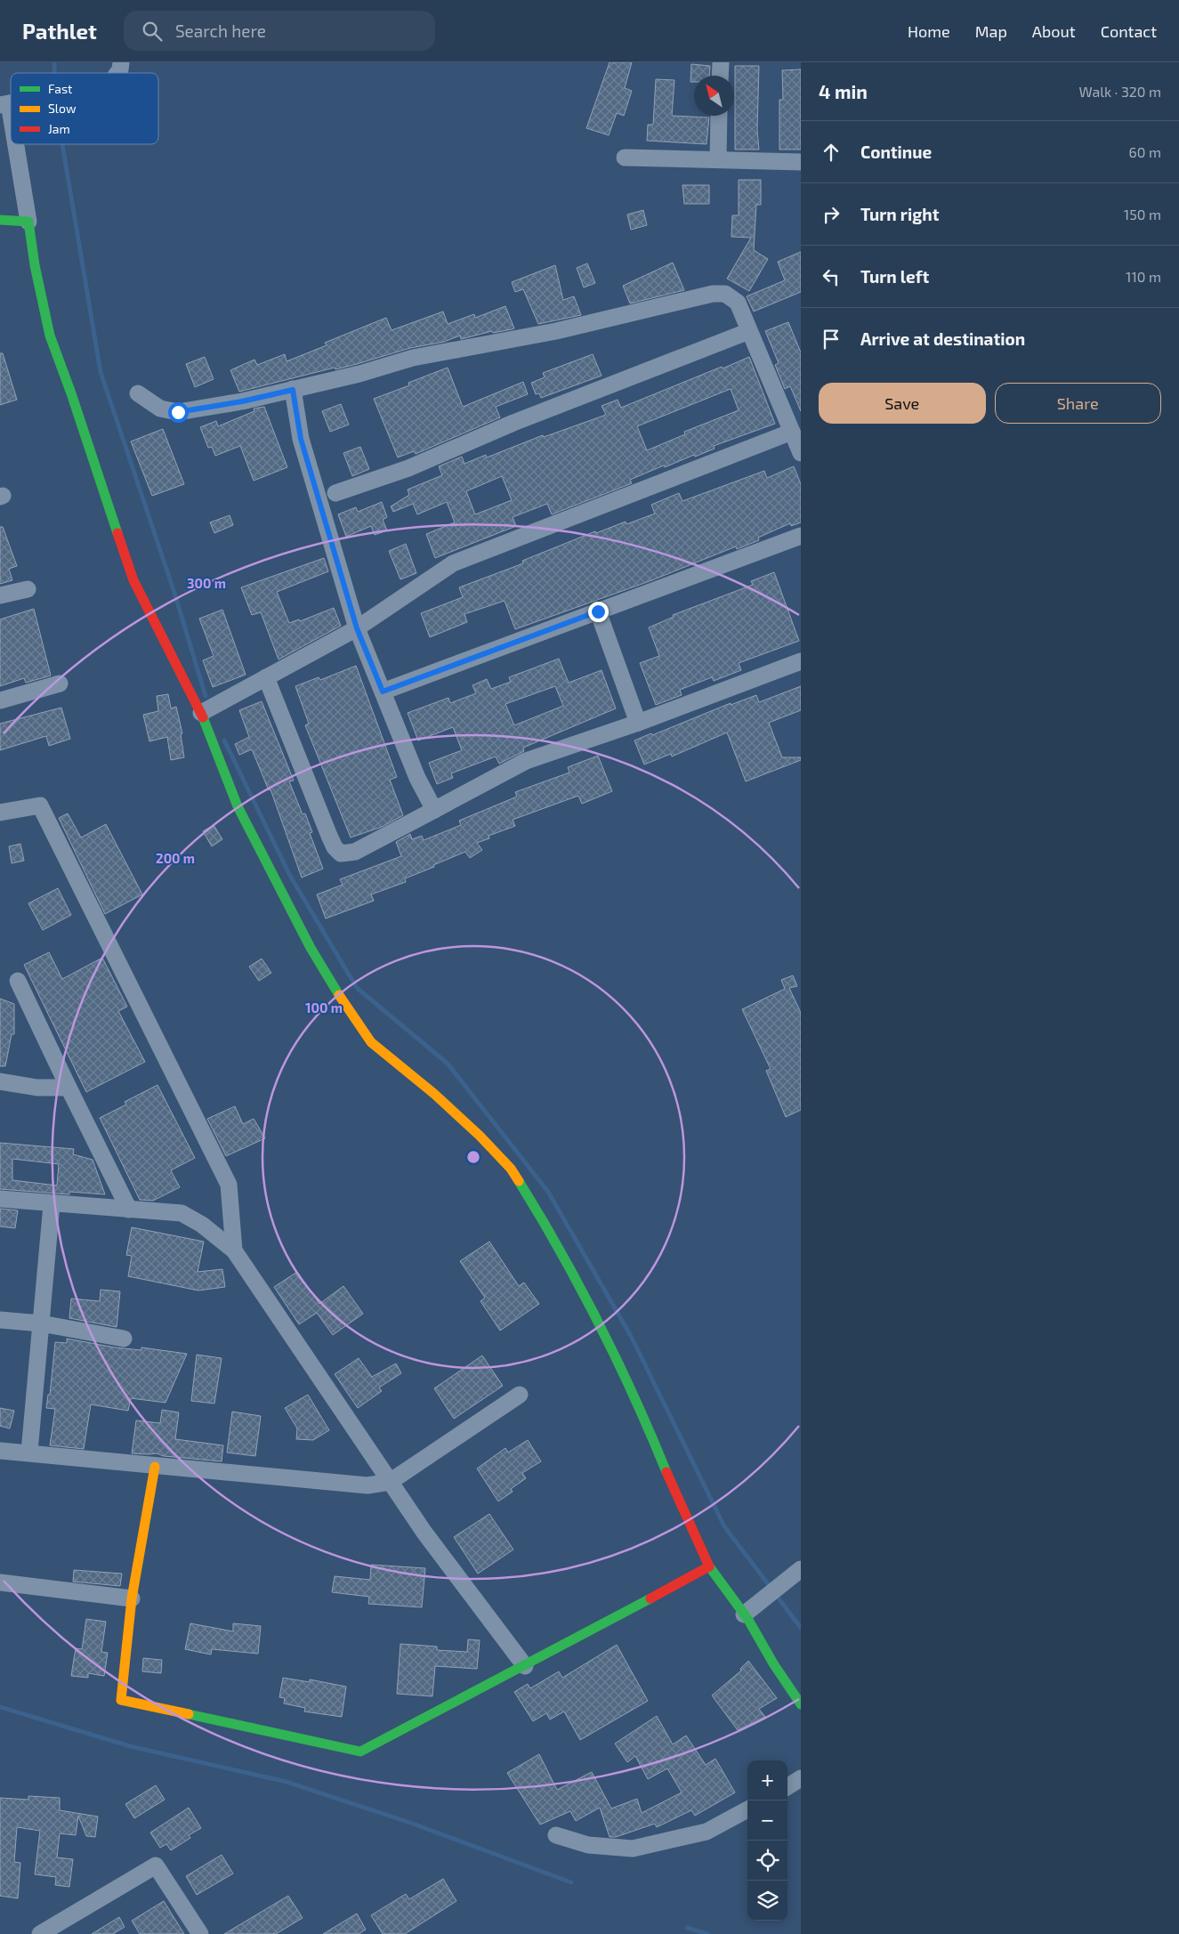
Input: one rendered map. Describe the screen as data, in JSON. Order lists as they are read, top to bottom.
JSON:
{
  "legend": ["Fast", "Slow", "Jam"],
  "north": "top left",
  "page": {
    "header": "Pathlet",
    "search": "Search here",
    "nav": [
      "Home",
      "Map",
      "About",
      "Contact"
    ],
    "heading": ["4 min", "Walk · 320 m"],
    "list": [
      ["Continue", "60 m"],
      ["Turn right", "150 m"],
      ["Turn left", "110 m"],
      "Arrive at destination"
    ],
    "buttons": ["Save", "Share"],
    "map_buttons": ["+", "−"]
  },
  "rings": ["300 m", "200 m", "100 m"]
}
